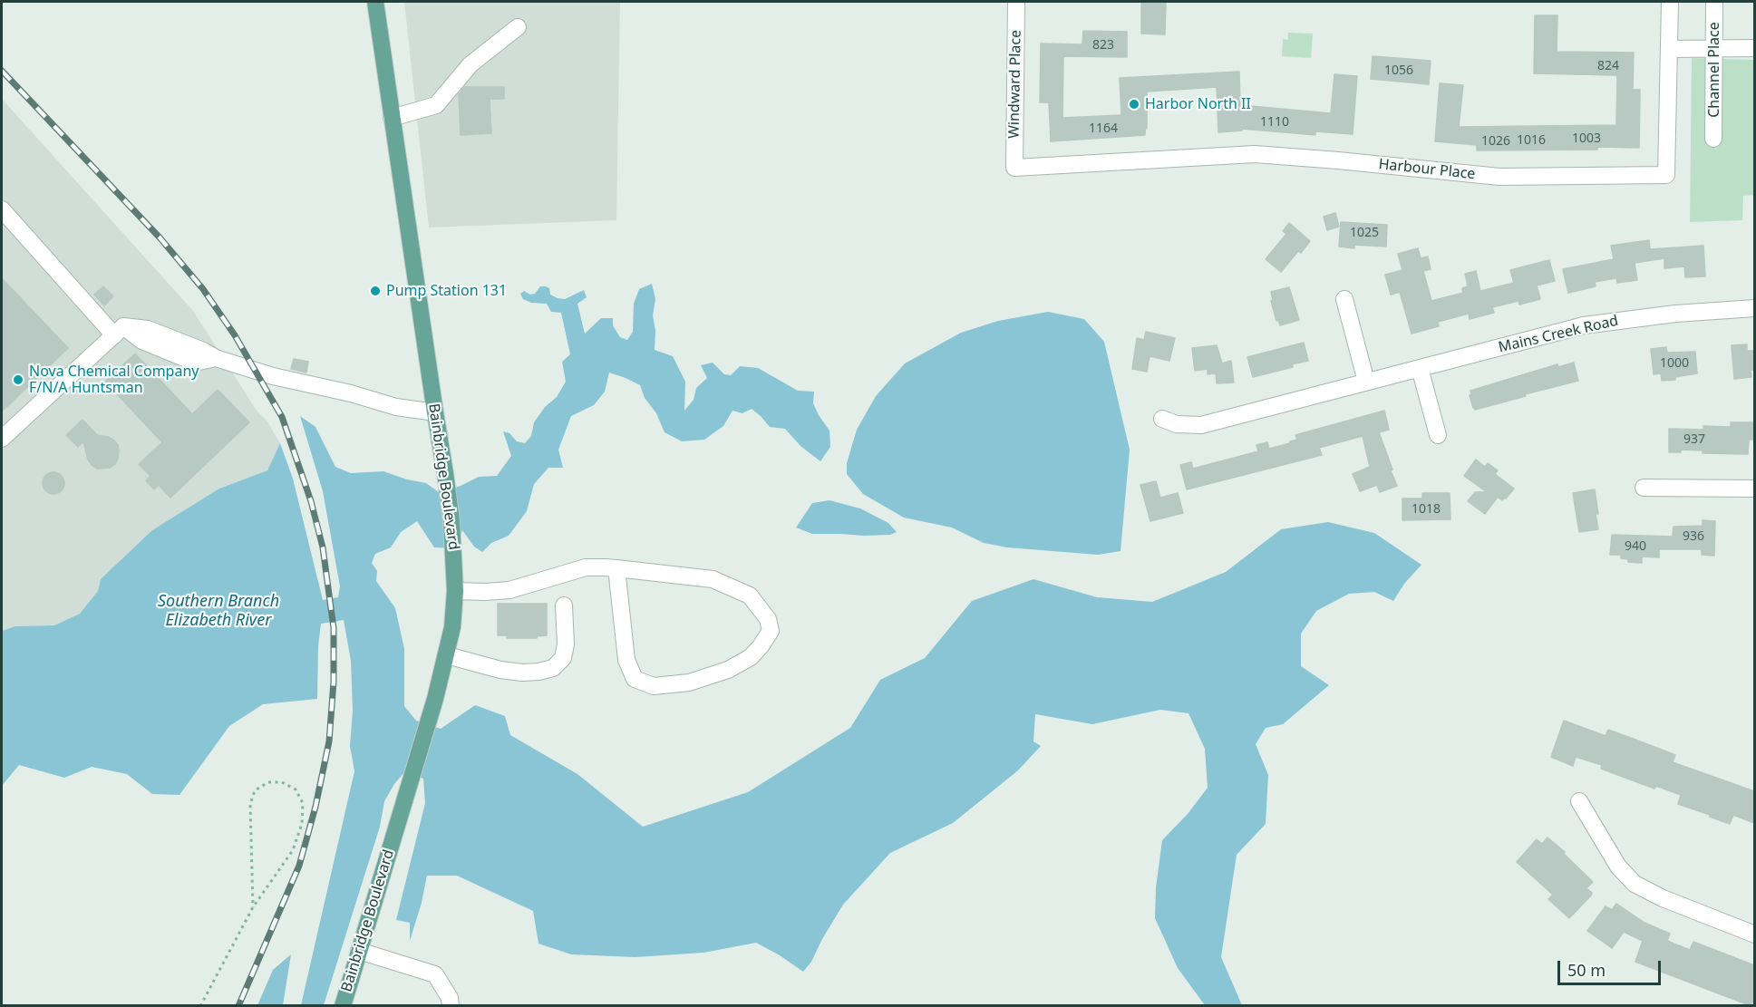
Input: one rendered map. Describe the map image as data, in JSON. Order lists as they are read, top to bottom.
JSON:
{
  "streets": {
    "main road": ["Bainbridge Boulevard"],
    "street": [
      "Channel Place",
      "Windward Place",
      "Harbour Place",
      "Mains Creek Road"
    ]
  },
  "crossings": [
    ["Windward Place", "Harbour Place"]
  ],
  "water": ["Southern Branch Elizabeth River"],
  "places": ["Harbor North II", "Pump Station 131", "Nova Chemical Company F/N/A Huntsman"],
  "house_numbers": [
    "823",
    "824",
    "1056",
    "1110",
    "1164",
    "1003",
    "1016",
    "1026",
    "1025",
    "1000",
    "937",
    "1018",
    "936",
    "940"
  ],
  "scale_bar": "50 m"
}
